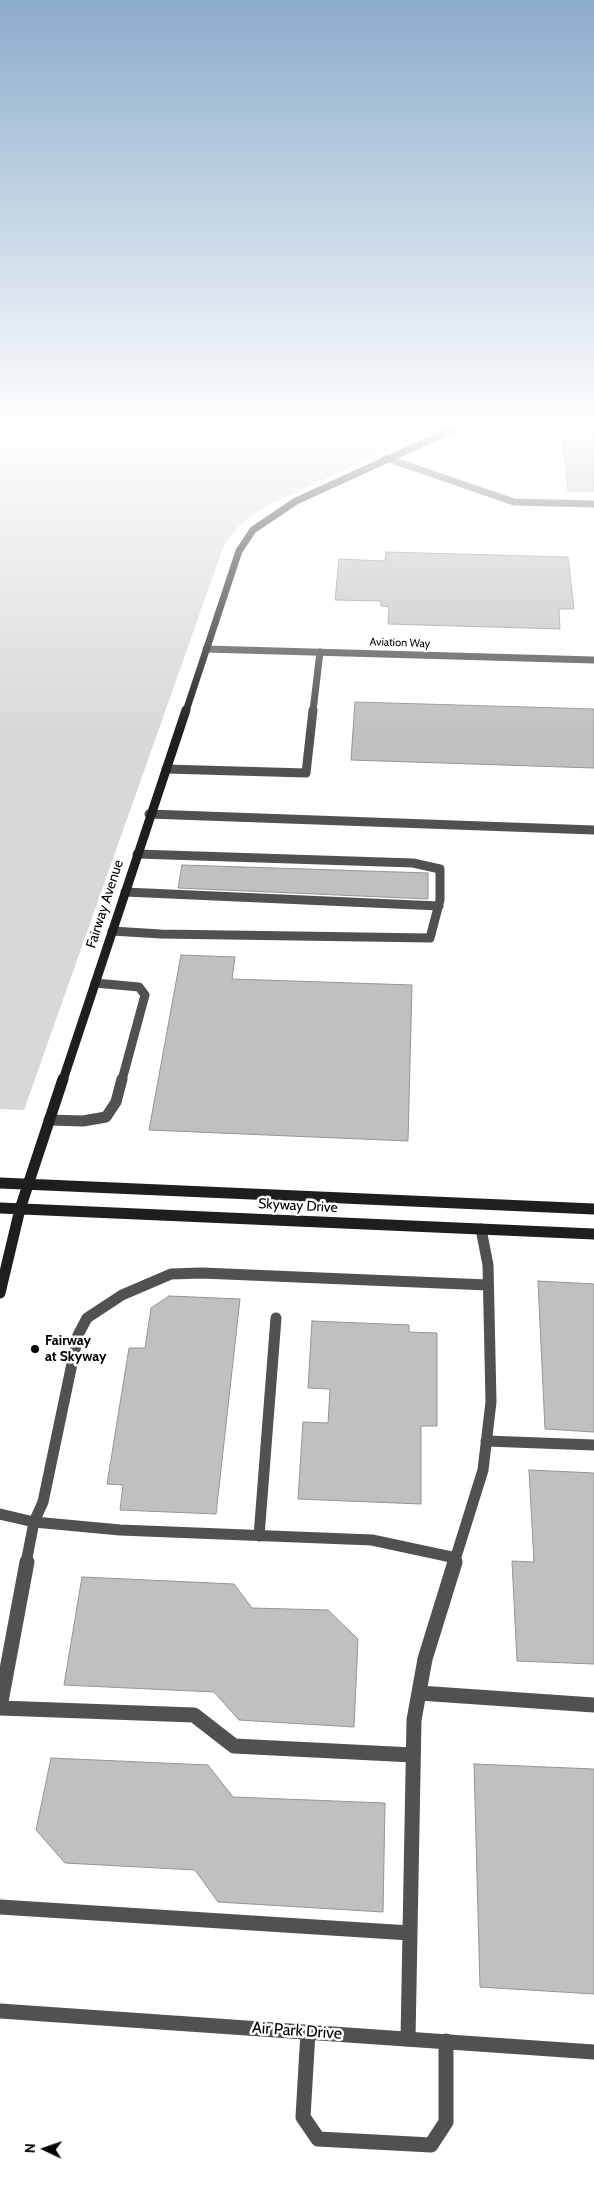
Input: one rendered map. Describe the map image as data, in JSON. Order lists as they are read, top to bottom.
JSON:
{
  "streets": {
    "street": [
      "Aviation Way",
      "Fairway Avenue",
      "Skyway Drive",
      "Air Park Drive"
    ]
  },
  "crossings": [
    ["Aviation Way", "Fairway Avenue"],
    ["Fairway Avenue", "Skyway Drive"]
  ],
  "places": ["Fairway at Skyway"],
  "north": "left"
}
